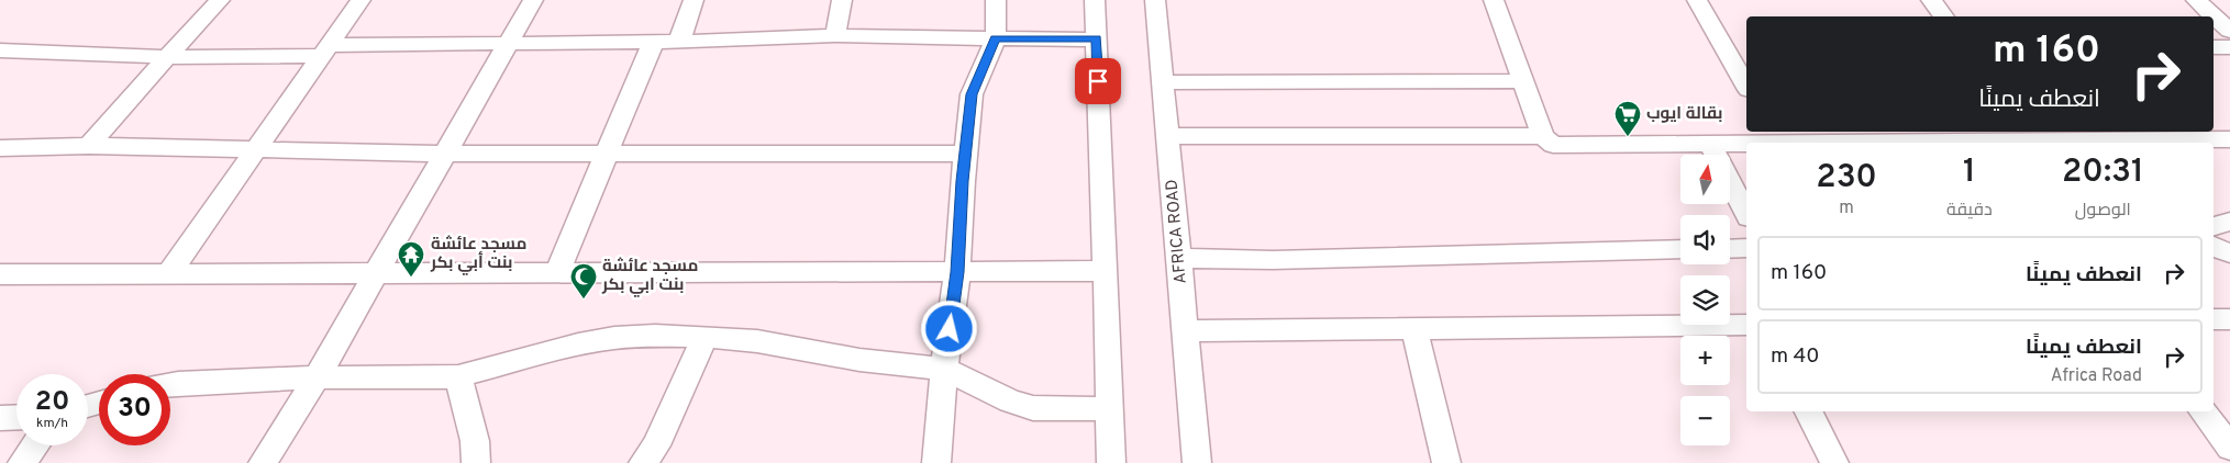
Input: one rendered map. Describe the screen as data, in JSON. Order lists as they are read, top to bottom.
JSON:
{
  "streets": {
    "street": ["AFRICA ROAD"]
  },
  "places": {
    "supermarket": ["بقالة ايوب"],
    "temple": ["مسجد عائشة بنت أبي بكر"],
    "mosque": ["مسجد عائشة بنت ابي بكر"]
  },
  "north": "top",
  "page": {
    "turn": ["160 m", "انعطف يمينًا"],
    "eta": [
      "20:31",
      "الوصول",
      "1",
      "دقيقة",
      "230",
      "m"
    ],
    "map_buttons": ["+", "−"],
    "list": [
      {
        "name": "انعطف يمينًا",
        "value": "160 m"
      },
      {
        "name": "انعطف يمينًا",
        "note": "Africa Road",
        "value": "40 m"
      }
    ],
    "speed": "20 km/h",
    "limit": "30"
  }
}
